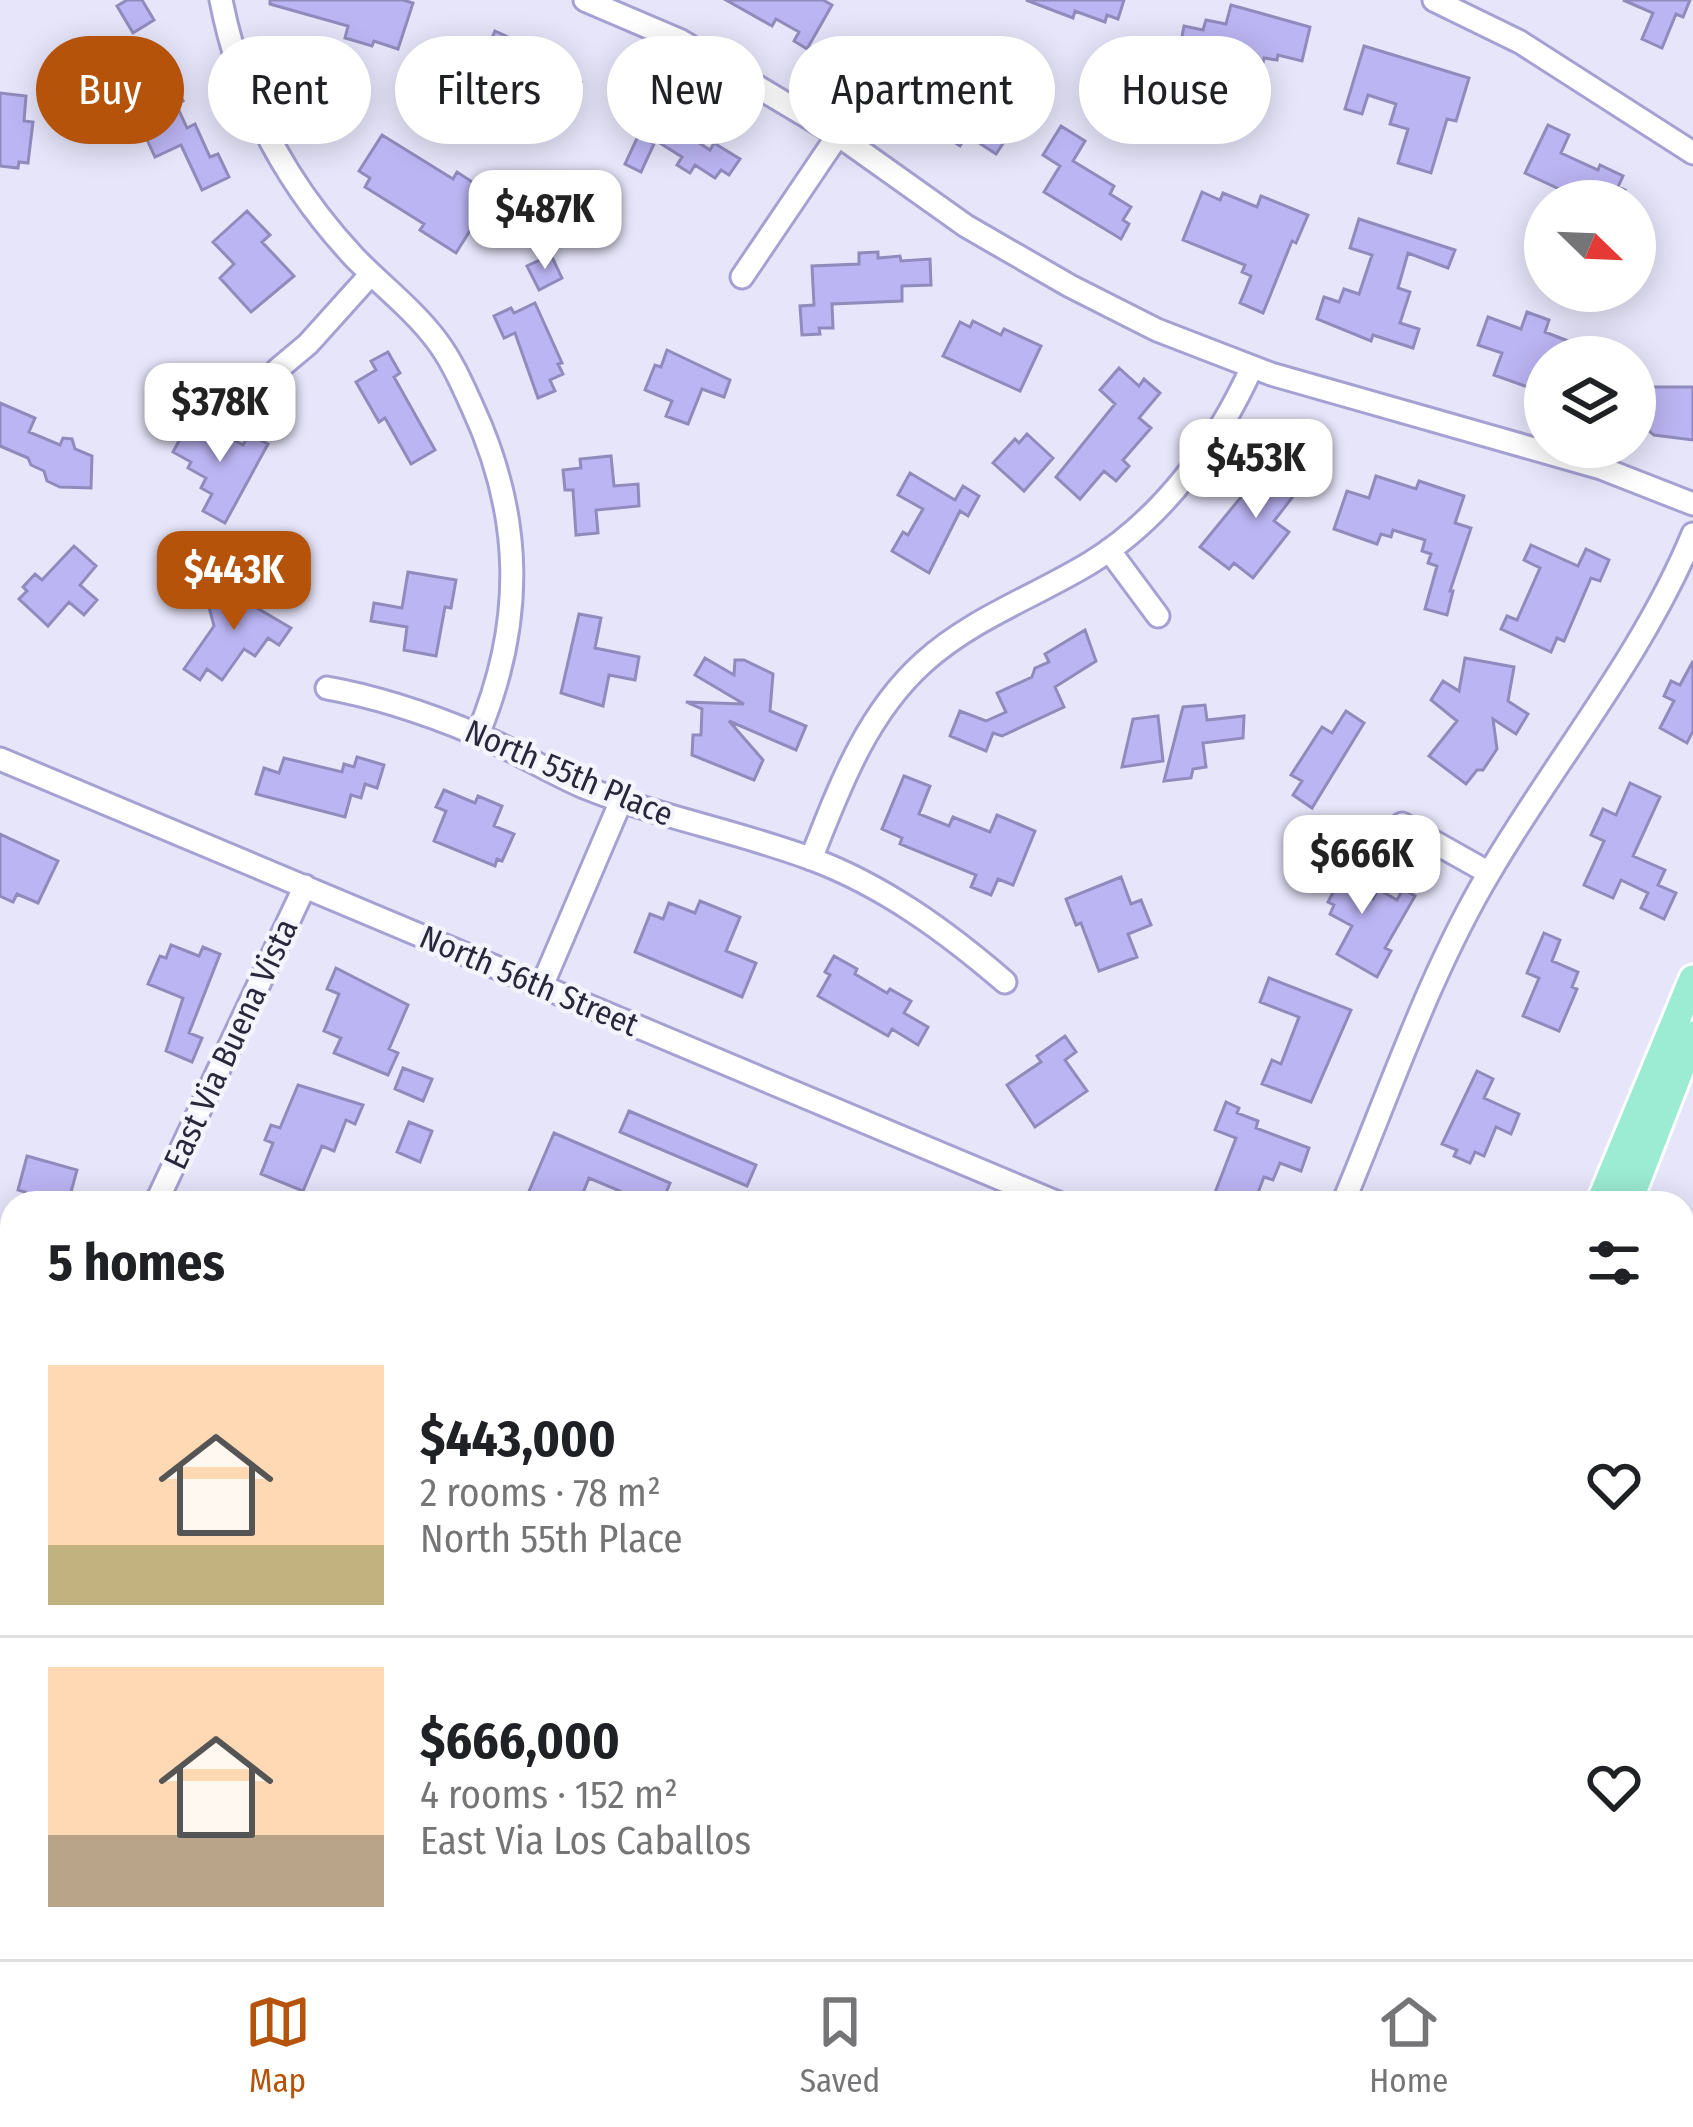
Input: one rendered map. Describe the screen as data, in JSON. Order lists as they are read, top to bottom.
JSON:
{
  "streets": {
    "street": ["North 55th Place", "North 56th Street", "East Via Buena Vista"]
  },
  "crossings": [
    ["North 56th Street", "East Via Buena Vista"]
  ],
  "north": "bottom right",
  "page": {
    "chip": [
      "Buy",
      "Rent",
      "Filters",
      "New",
      "Apartment",
      "House"
    ],
    "price": [
      "$487K",
      "$378K",
      "$453K",
      "$443K",
      "$666K"
    ],
    "heading": "5 homes",
    "list": [
      {
        "name": "$443,000",
        "note": "2 rooms · 78 m² · North 55th Place"
      },
      {
        "name": "$666,000",
        "note": "4 rooms · 152 m² · East Via Los Caballos"
      }
    ],
    "tabs": ["Map", "Saved", "Home"]
  }
}
